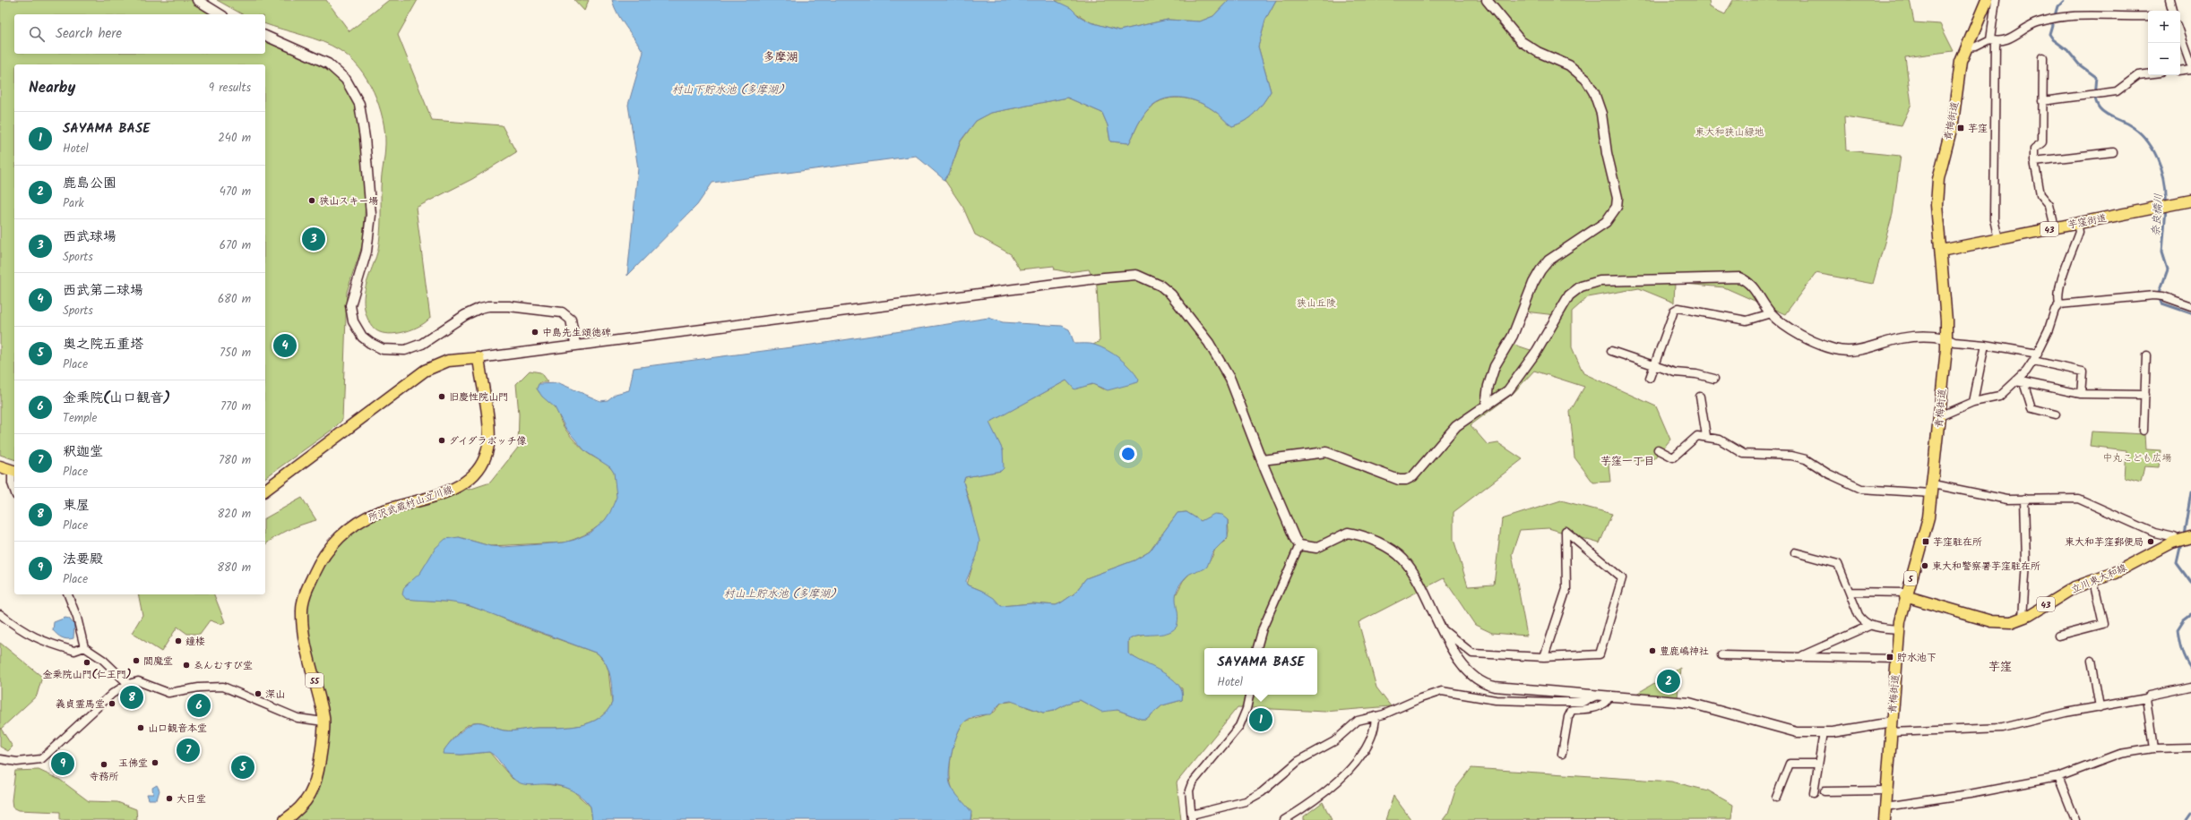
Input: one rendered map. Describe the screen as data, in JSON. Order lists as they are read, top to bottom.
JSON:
{
  "streets": {
    "main road": [
      "青梅街道",
      "芋窪街道",
      "43",
      "所沢武蔵村山立川線",
      "5",
      "立川東大和線",
      "55"
    ]
  },
  "crossings": [
    ["青梅街道", "芋窪街道"],
    ["青梅街道", "立川東大和線"]
  ],
  "districts": ["多摩湖", "芋窪一丁目", "芋窪"],
  "water": ["村山下貯水池 (多摩湖)", "奈良橋川", "村山上貯水池 (多摩湖)"],
  "parks": ["東大和狭山緑地", "狭山丘陵", "中丸こども広場"],
  "places": {
    "transit": ["芋窪", "芋窪駐在所", "貯水池下"],
    "other": [
      "狭山スキー場",
      "中島先生頌徳碑",
      "旧慶性院山門",
      "ダイダラボッチ像",
      "東大和芋窪郵便局",
      "東大和警察署芋窪駐在所",
      "鐘楼",
      "豊鹿嶋神社",
      "閻魔堂",
      "金乗院山門(仁王門)",
      "ゑんむすび堂",
      "深山",
      "義貞霊馬堂",
      "山口観音本堂",
      "玉佛堂",
      "寺務所",
      "大日堂"
    ]
  },
  "page": {
    "map_buttons": ["+", "−"],
    "search": "Search here",
    "heading": ["Nearby", "9 results"],
    "list": [
      {
        "mark": "1",
        "name": "SAYAMA BASE",
        "note": "Hotel",
        "value": "240 m"
      },
      {
        "mark": "2",
        "name": "鹿島公園",
        "note": "Park",
        "value": "470 m"
      },
      {
        "mark": "3",
        "name": "西武球場",
        "note": "Sports",
        "value": "670 m"
      },
      {
        "mark": "4",
        "name": "西武第二球場",
        "note": "Sports",
        "value": "680 m"
      },
      {
        "mark": "5",
        "name": "奥之院五重塔",
        "note": "Place",
        "value": "750 m"
      },
      {
        "mark": "6",
        "name": "金乗院(山口観音)",
        "note": "Temple",
        "value": "770 m"
      },
      {
        "mark": "7",
        "name": "釈迦堂",
        "note": "Place",
        "value": "780 m"
      },
      {
        "mark": "8",
        "name": "東屋",
        "note": "Place",
        "value": "820 m"
      },
      {
        "mark": "9",
        "name": "法要殿",
        "note": "Place",
        "value": "880 m"
      }
    ],
    "pins": [
      "3",
      "4",
      "2",
      "8",
      "6",
      "1",
      "7",
      "9",
      "5"
    ],
    "popup": ["SAYAMA BASE", "Hotel"]
  }
}
